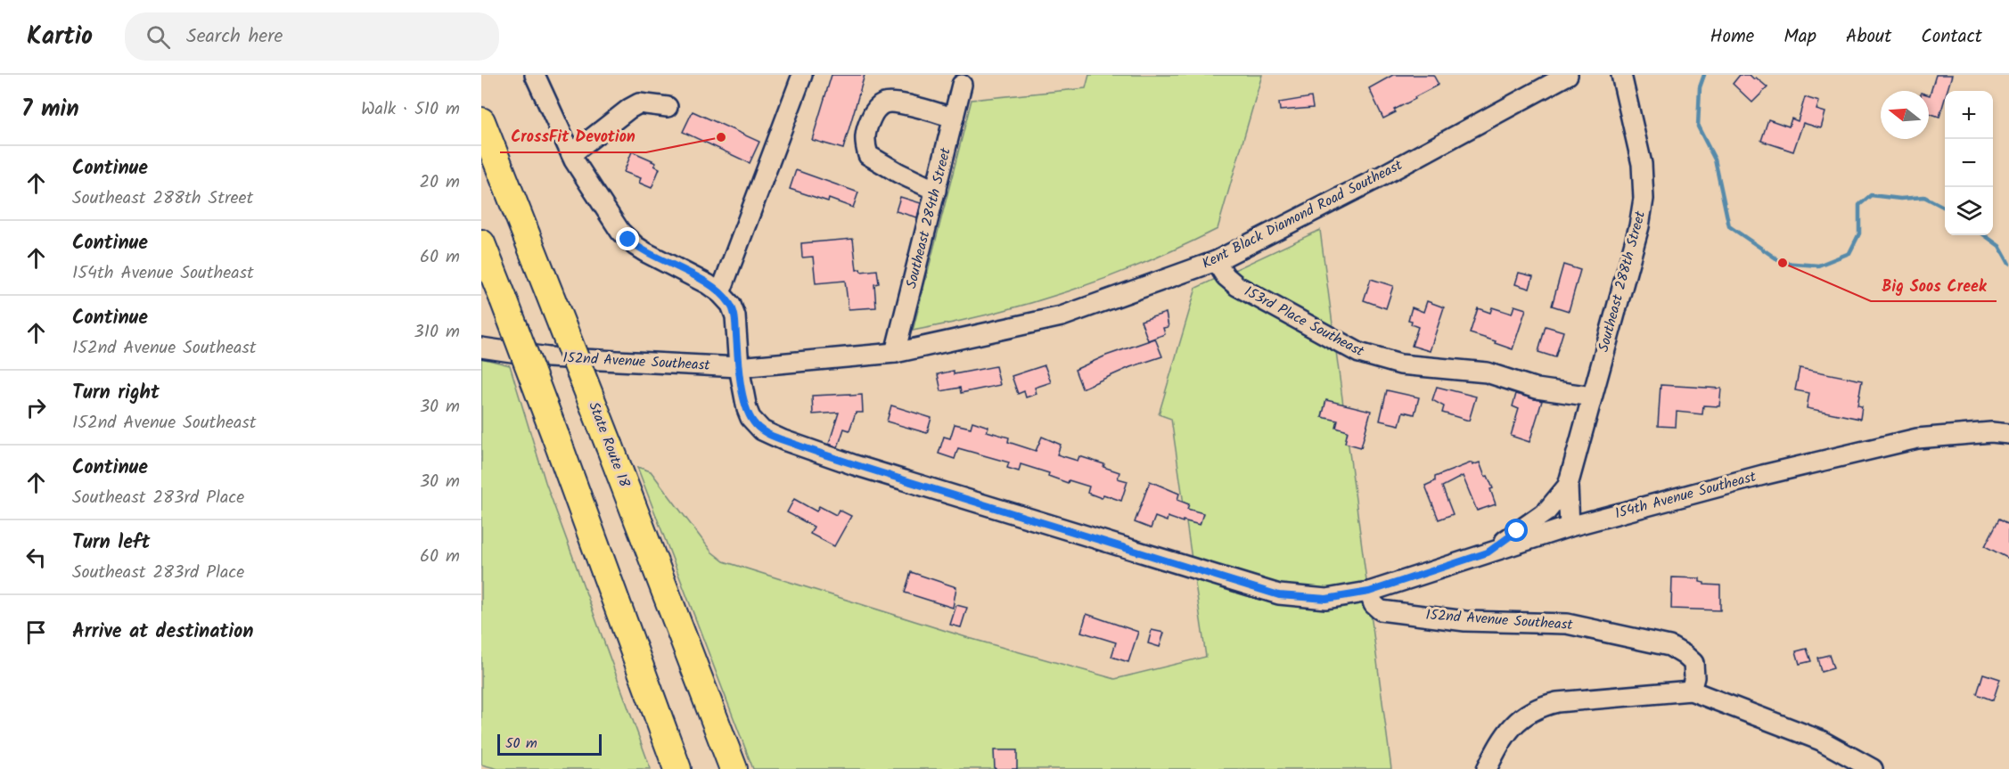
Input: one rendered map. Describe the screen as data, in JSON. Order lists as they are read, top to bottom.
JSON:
{
  "streets": {
    "highway": ["State Route 18"],
    "street": [
      "Kent Black Diamond Road Southeast",
      "Southeast 284th Street",
      "Southeast 288th Street",
      "153rd Place Southeast",
      "152nd Avenue Southeast",
      "154th Avenue Southeast"
    ]
  },
  "crossings": [
    ["Kent Black Diamond Road Southeast", "Southeast 284th Street"],
    ["Kent Black Diamond Road Southeast", "153rd Place Southeast"],
    ["Kent Black Diamond Road Southeast", "152nd Avenue Southeast"],
    ["Southeast 288th Street", "153rd Place Southeast"],
    ["Southeast 288th Street", "154th Avenue Southeast"],
    ["152nd Avenue Southeast", "154th Avenue Southeast"]
  ],
  "places": ["CrossFit Devotion", "Big Soos Creek"],
  "scale_bar": "50 m",
  "north": "left",
  "page": {
    "header": "Kartio",
    "search": "Search here",
    "nav": [
      "Home",
      "Map",
      "About",
      "Contact"
    ],
    "heading": ["7 min", "Walk · 510 m"],
    "map_buttons": ["+", "−"],
    "list": [
      ["Continue", "Southeast 288th Street", "20 m"],
      ["Continue", "154th Avenue Southeast", "60 m"],
      ["Continue", "152nd Avenue Southeast", "310 m"],
      ["Turn right", "152nd Avenue Southeast", "30 m"],
      ["Continue", "Southeast 283rd Place", "30 m"],
      ["Turn left", "Southeast 283rd Place", "60 m"],
      "Arrive at destination"
    ],
    "scale": "50 m"
  }
}
